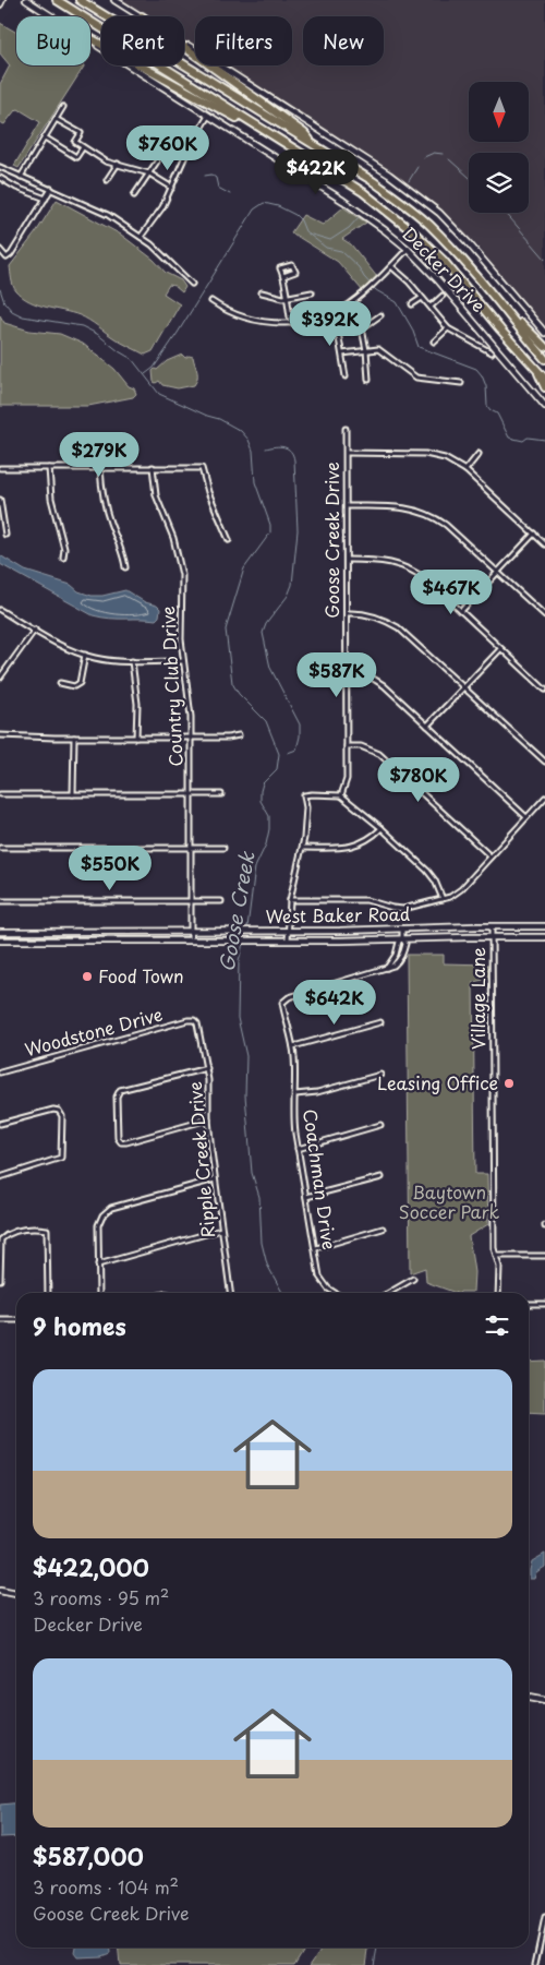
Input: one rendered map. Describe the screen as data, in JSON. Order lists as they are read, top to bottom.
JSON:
{
  "streets": {
    "highway": ["Decker Drive"],
    "main road": ["West Baker Road"],
    "street": [
      "Goose Creek Drive",
      "Country Club Drive",
      "Village Lane",
      "Woodstone Drive",
      "Ripple Creek Drive",
      "Coachman Drive"
    ]
  },
  "crossings": [
    ["Country Club Drive", "West Baker Road"],
    ["West Baker Road", "Village Lane"],
    ["Woodstone Drive", "Ripple Creek Drive"]
  ],
  "water": ["Goose Creek"],
  "parks": ["Baytown Soccer Park"],
  "places": ["Food Town", "Leasing Office"],
  "north": "bottom",
  "page": {
    "chip": [
      "Buy",
      "Rent",
      "Filters",
      "New"
    ],
    "price": [
      "$760K",
      "$422K",
      "$392K",
      "$279K",
      "$467K",
      "$587K",
      "$780K",
      "$550K",
      "$642K"
    ],
    "heading": "9 homes",
    "list": [
      {
        "name": "$422,000",
        "note": "3 rooms · 95 m² · Decker Drive"
      },
      {
        "name": "$587,000",
        "note": "3 rooms · 104 m² · Goose Creek Drive"
      }
    ]
  }
}
